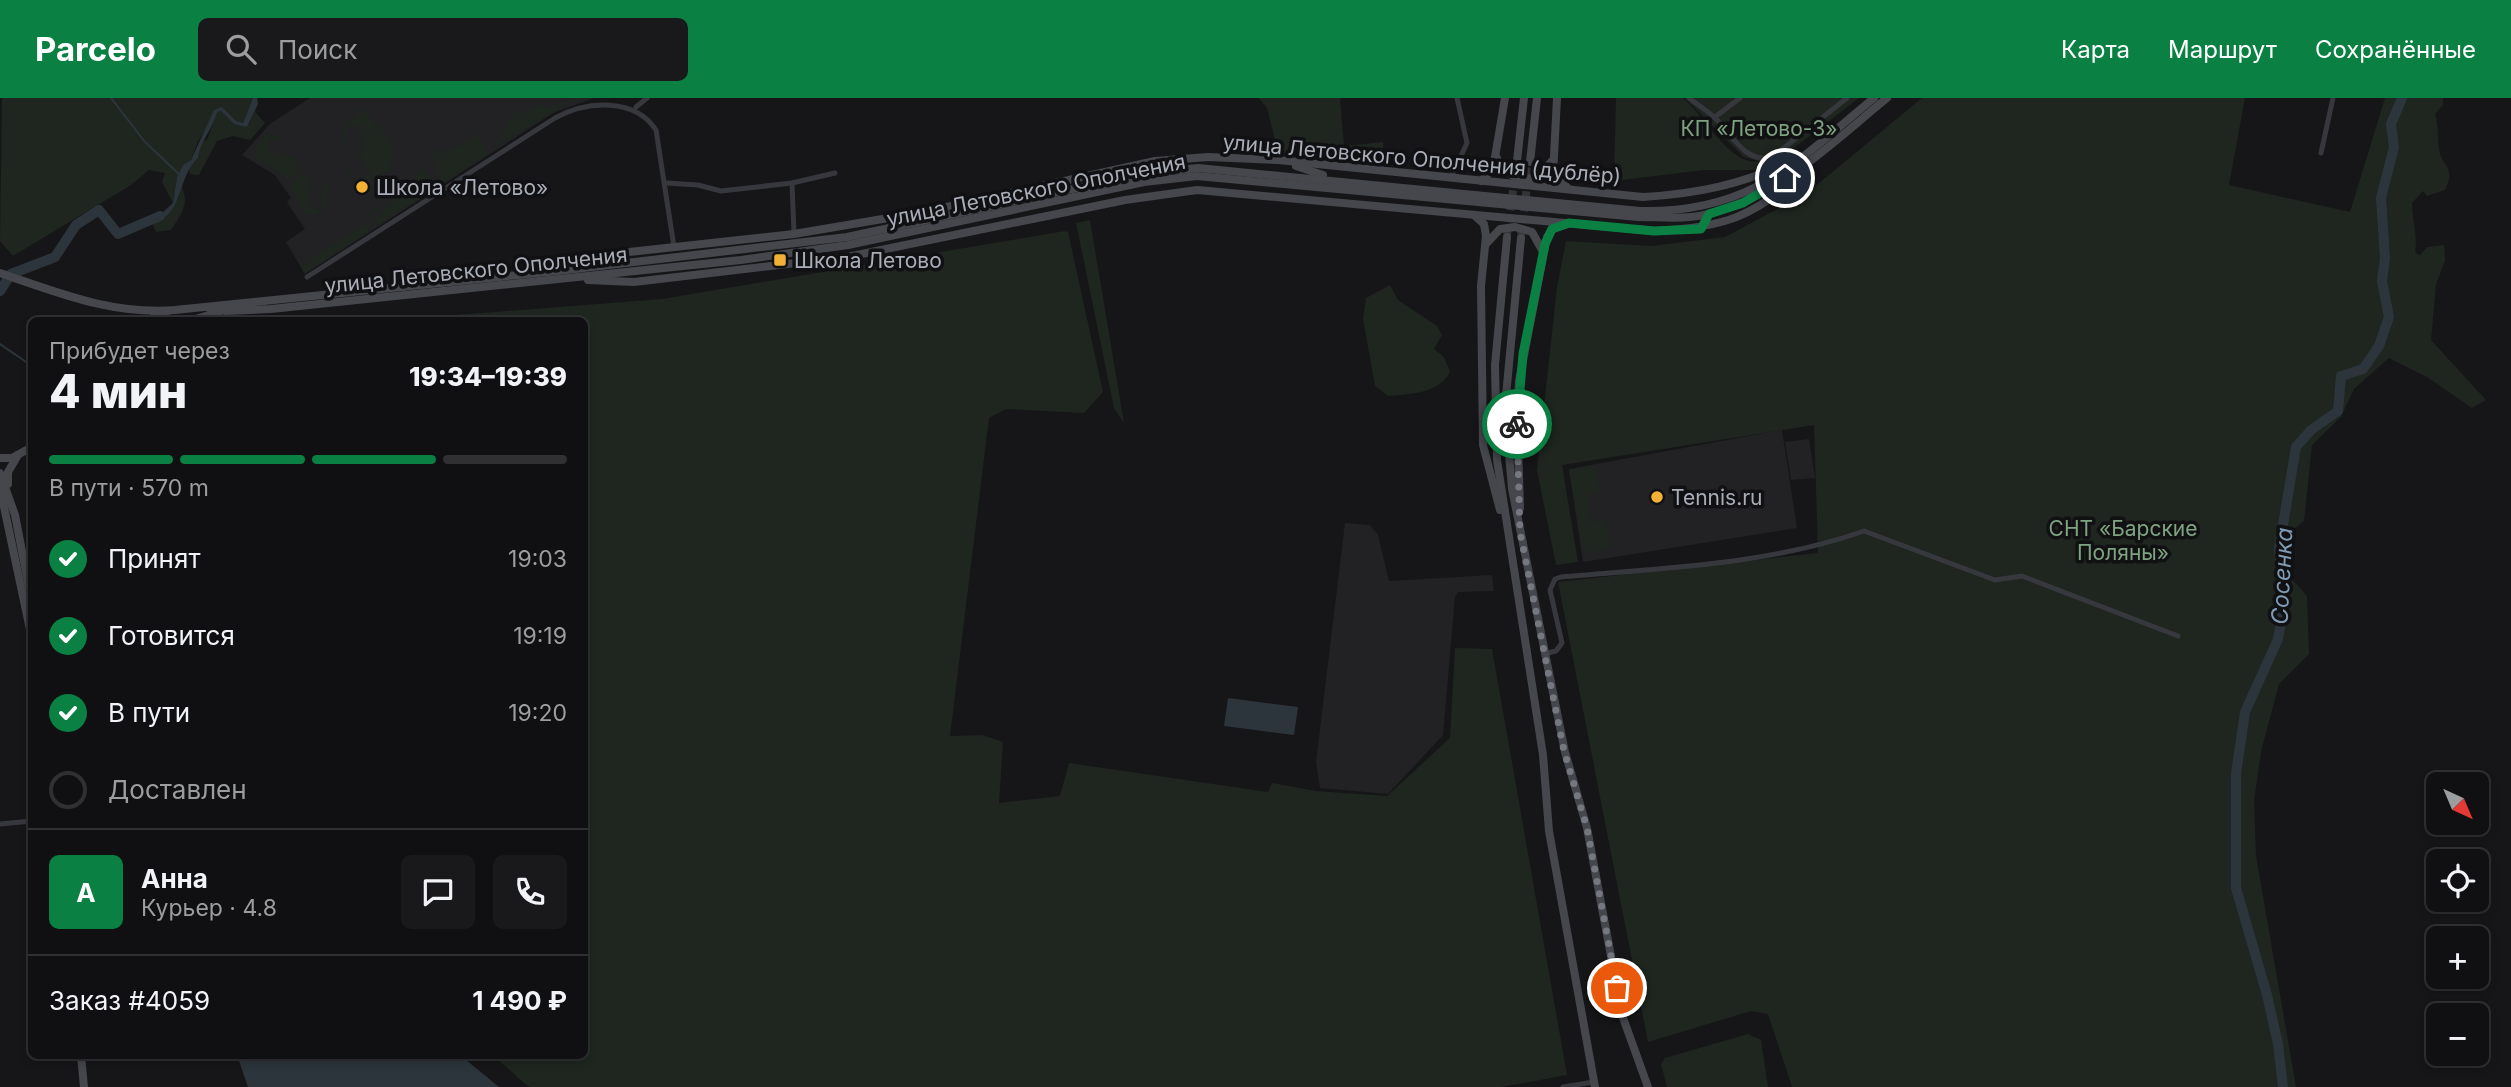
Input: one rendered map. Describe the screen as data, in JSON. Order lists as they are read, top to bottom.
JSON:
{
  "streets": {
    "main road": ["улица Летовского Ополчения (дублёр)", "улица Летовского Ополчения"]
  },
  "crossings": [
    ["улица Летовского Ополчения (дублёр)", "улица Летовского Ополчения"]
  ],
  "water": ["Сосенка"],
  "parks": ["КП «Летово-3»", "СНТ «Барские Поляны»"],
  "places": {
    "other": ["Школа «Летово»", "Tennis.ru"],
    "transit": ["Школа Летово"]
  },
  "north": "bottom right",
  "page": {
    "header": "Parcelo",
    "search": "Поиск",
    "nav": ["Карта", "Маршрут", "Сохранённые"],
    "heading": ["4 мин", "Прибудет через", "19:34–19:39"],
    "panel": [
      "Анна",
      "Курьер · 4.8",
      "Заказ #4059",
      "1 490 ₽"
    ],
    "bar": "В пути · 570 m",
    "list": [
      ["Принят", "19:03"],
      ["Готовится", "19:19"],
      ["В пути", "19:20"],
      "Доставлен"
    ],
    "map_buttons": ["+", "−"],
    "round": "А"
  }
}
